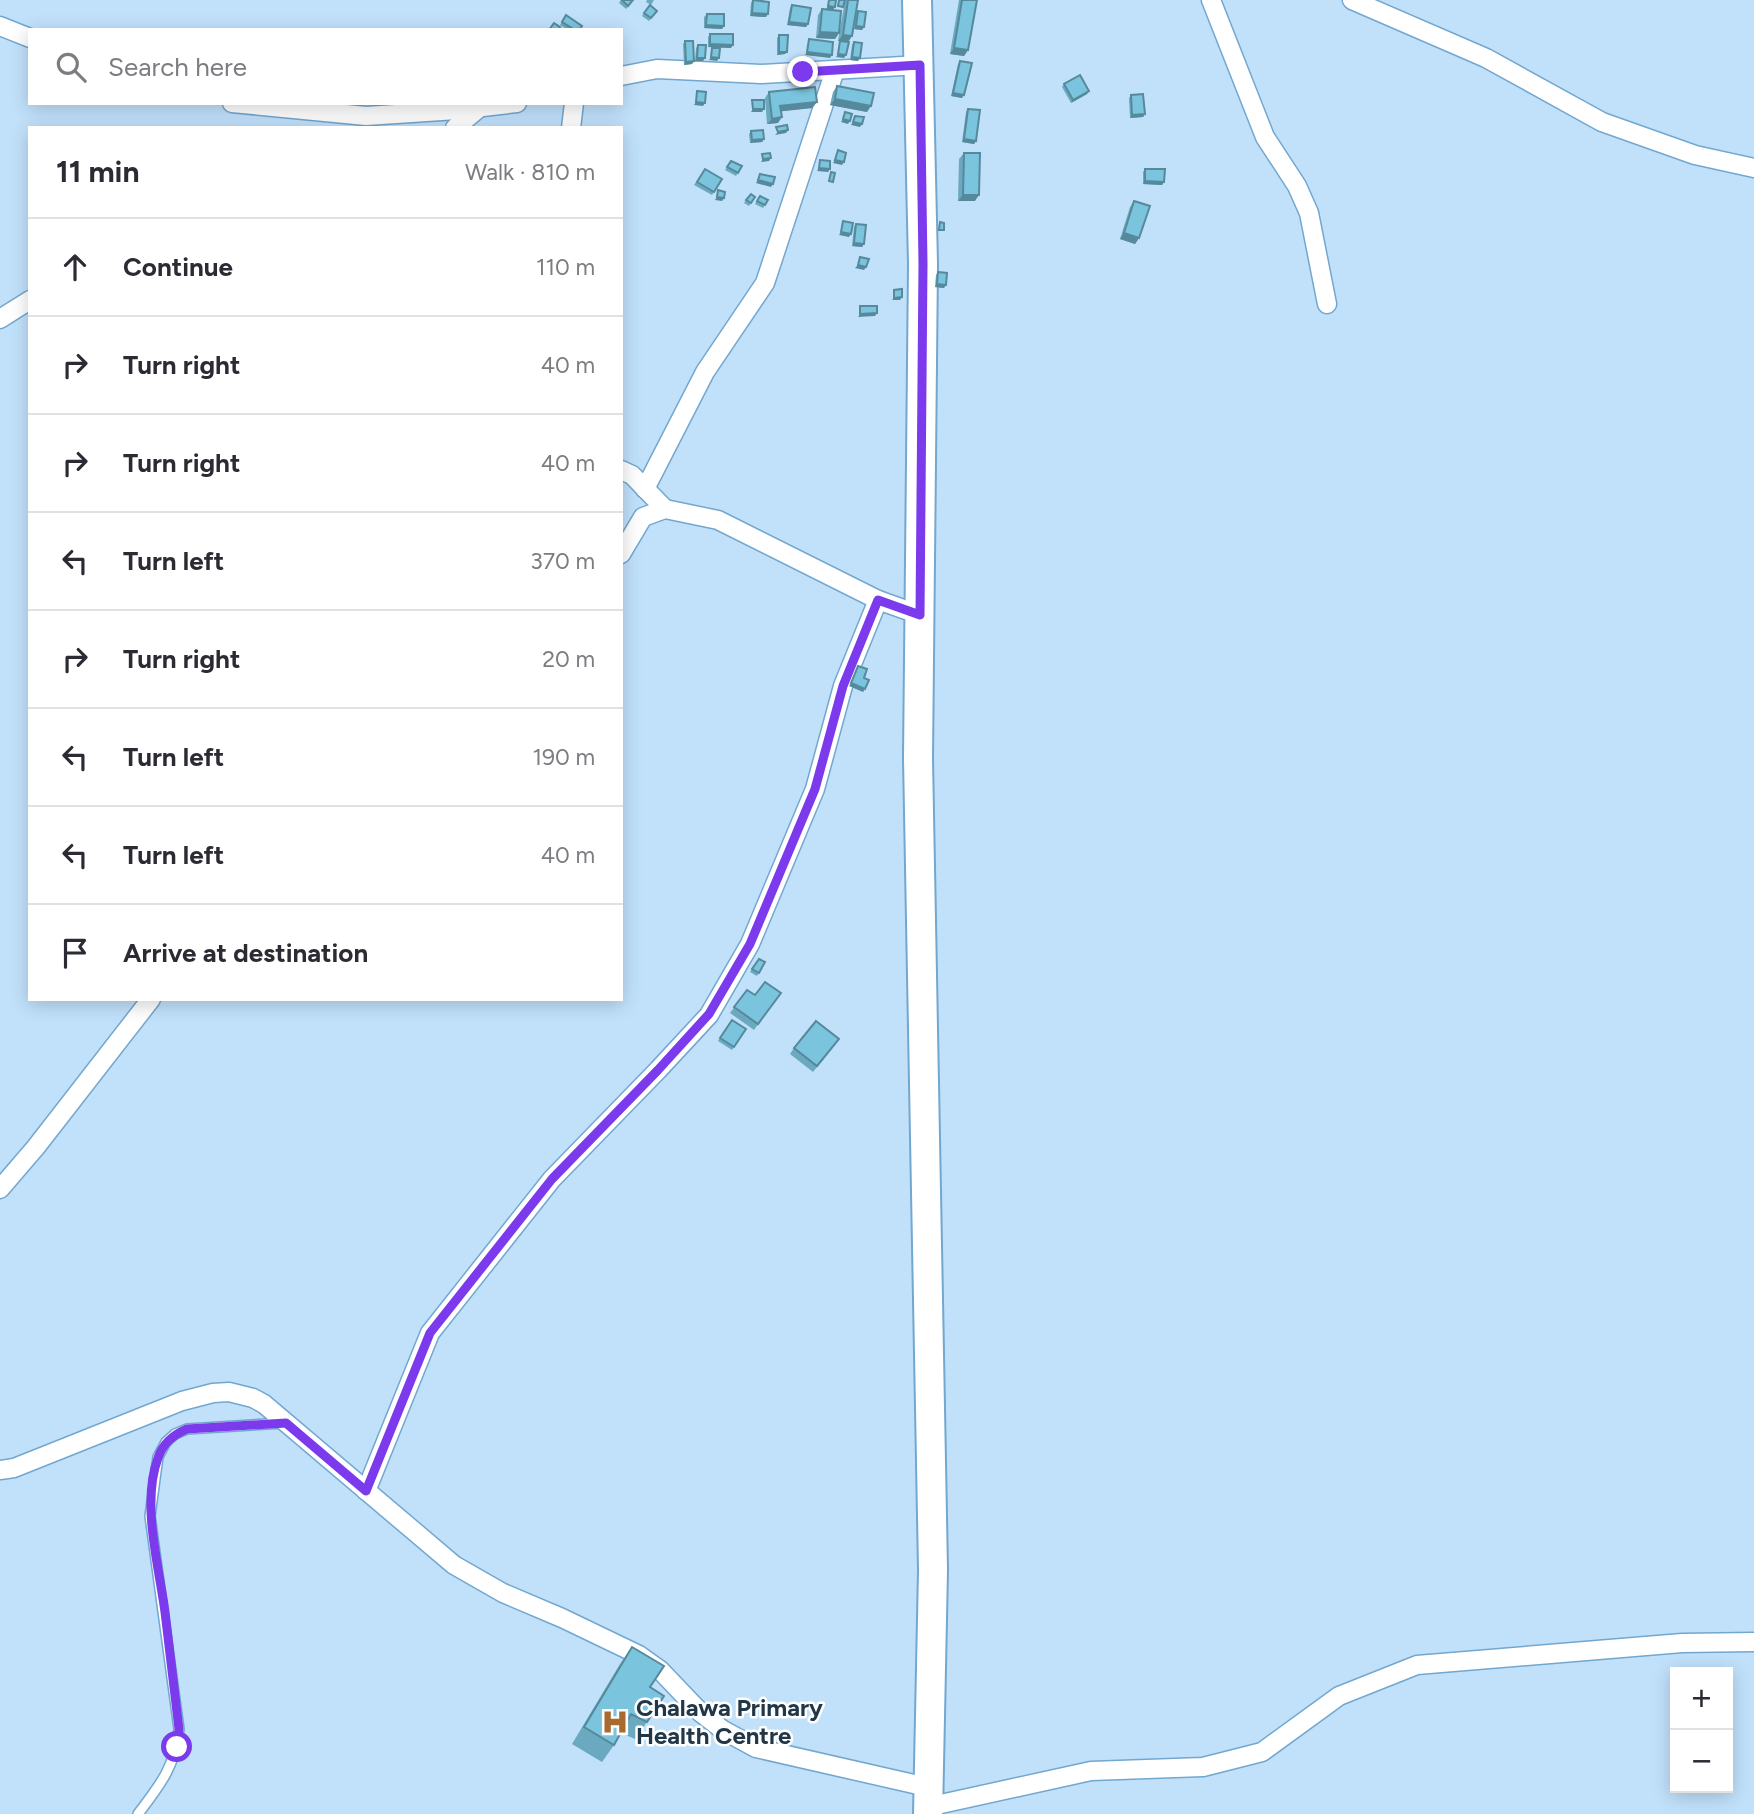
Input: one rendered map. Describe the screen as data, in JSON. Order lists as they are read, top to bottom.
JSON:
{
  "places": {
    "hospital": ["Chalawa Primary Health Centre"]
  },
  "page": {
    "search": "Search here",
    "heading": ["11 min", "Walk · 810 m"],
    "list": [
      ["Continue", "110 m"],
      ["Turn right", "40 m"],
      ["Turn right", "40 m"],
      ["Turn left", "370 m"],
      ["Turn right", "20 m"],
      ["Turn left", "190 m"],
      ["Turn left", "40 m"],
      "Arrive at destination"
    ],
    "map_buttons": ["+", "−"]
  }
}
